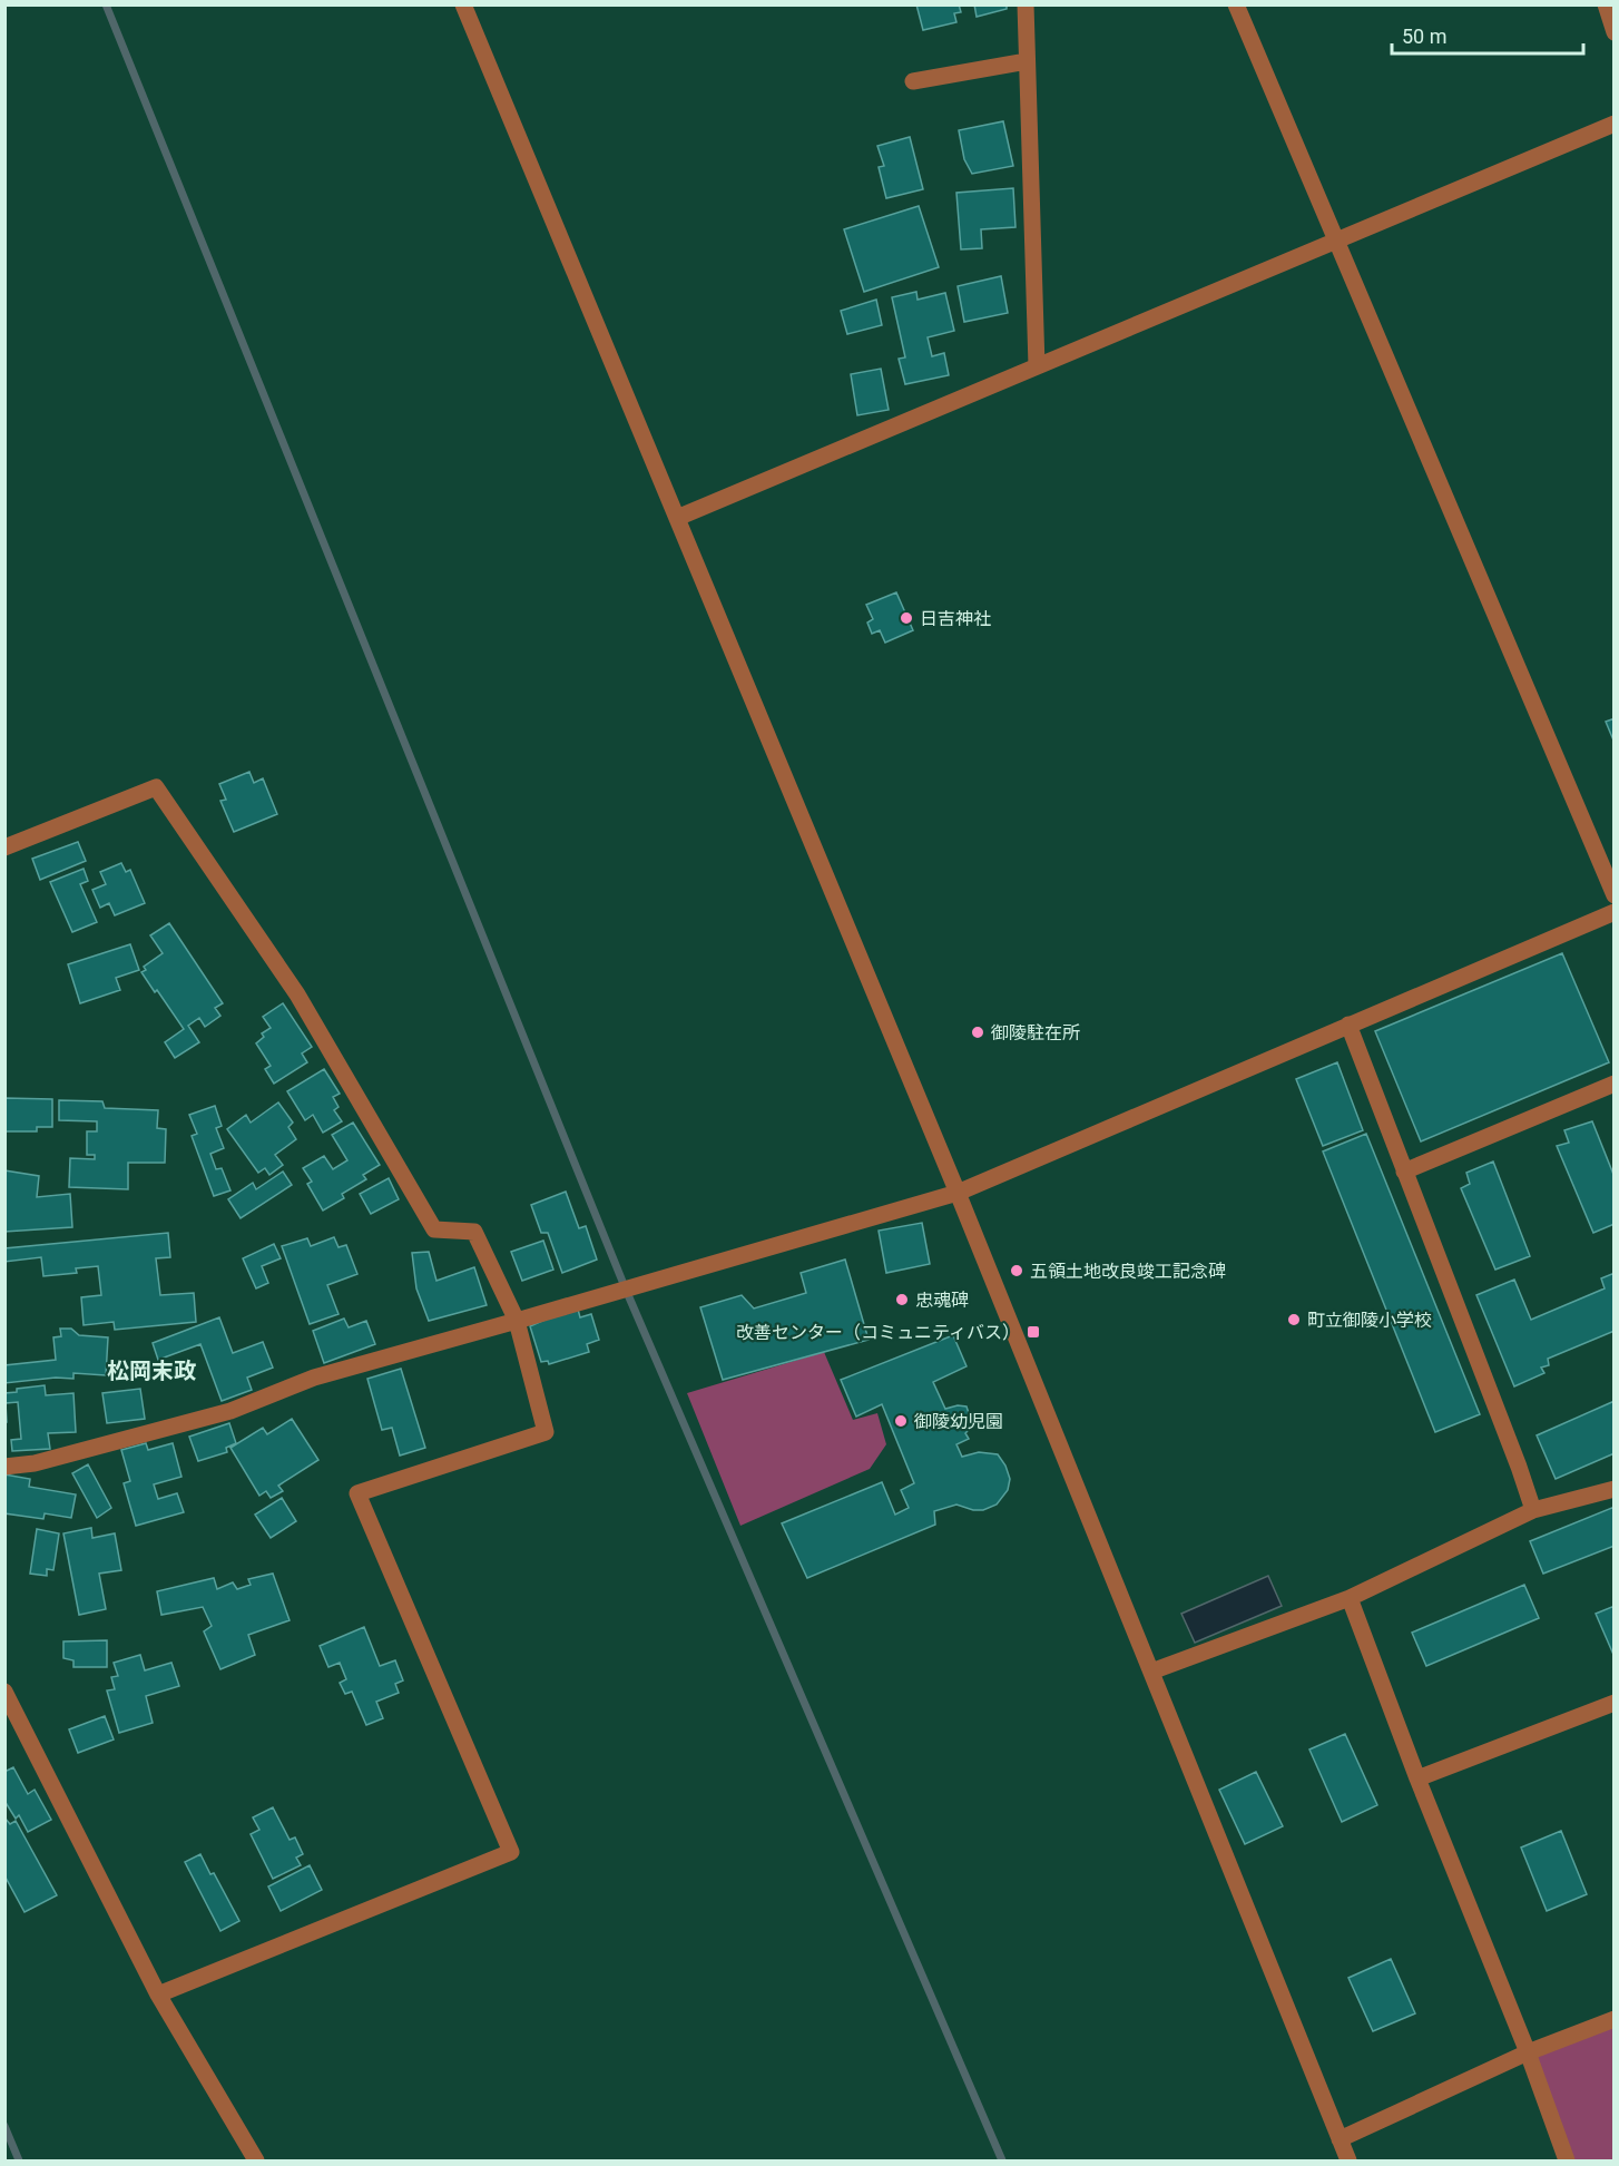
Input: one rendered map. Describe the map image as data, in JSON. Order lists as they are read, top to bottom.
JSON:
{
  "districts": ["松岡末政"],
  "places": {
    "other": [
      "日吉神社",
      "御陵駐在所",
      "五領土地改良竣工記念碑",
      "忠魂碑",
      "町立御陵小学校",
      "御陵幼児園"
    ],
    "transit": ["改善センター（コミュニティバス）"]
  },
  "scale_bar": "50 m"
}
